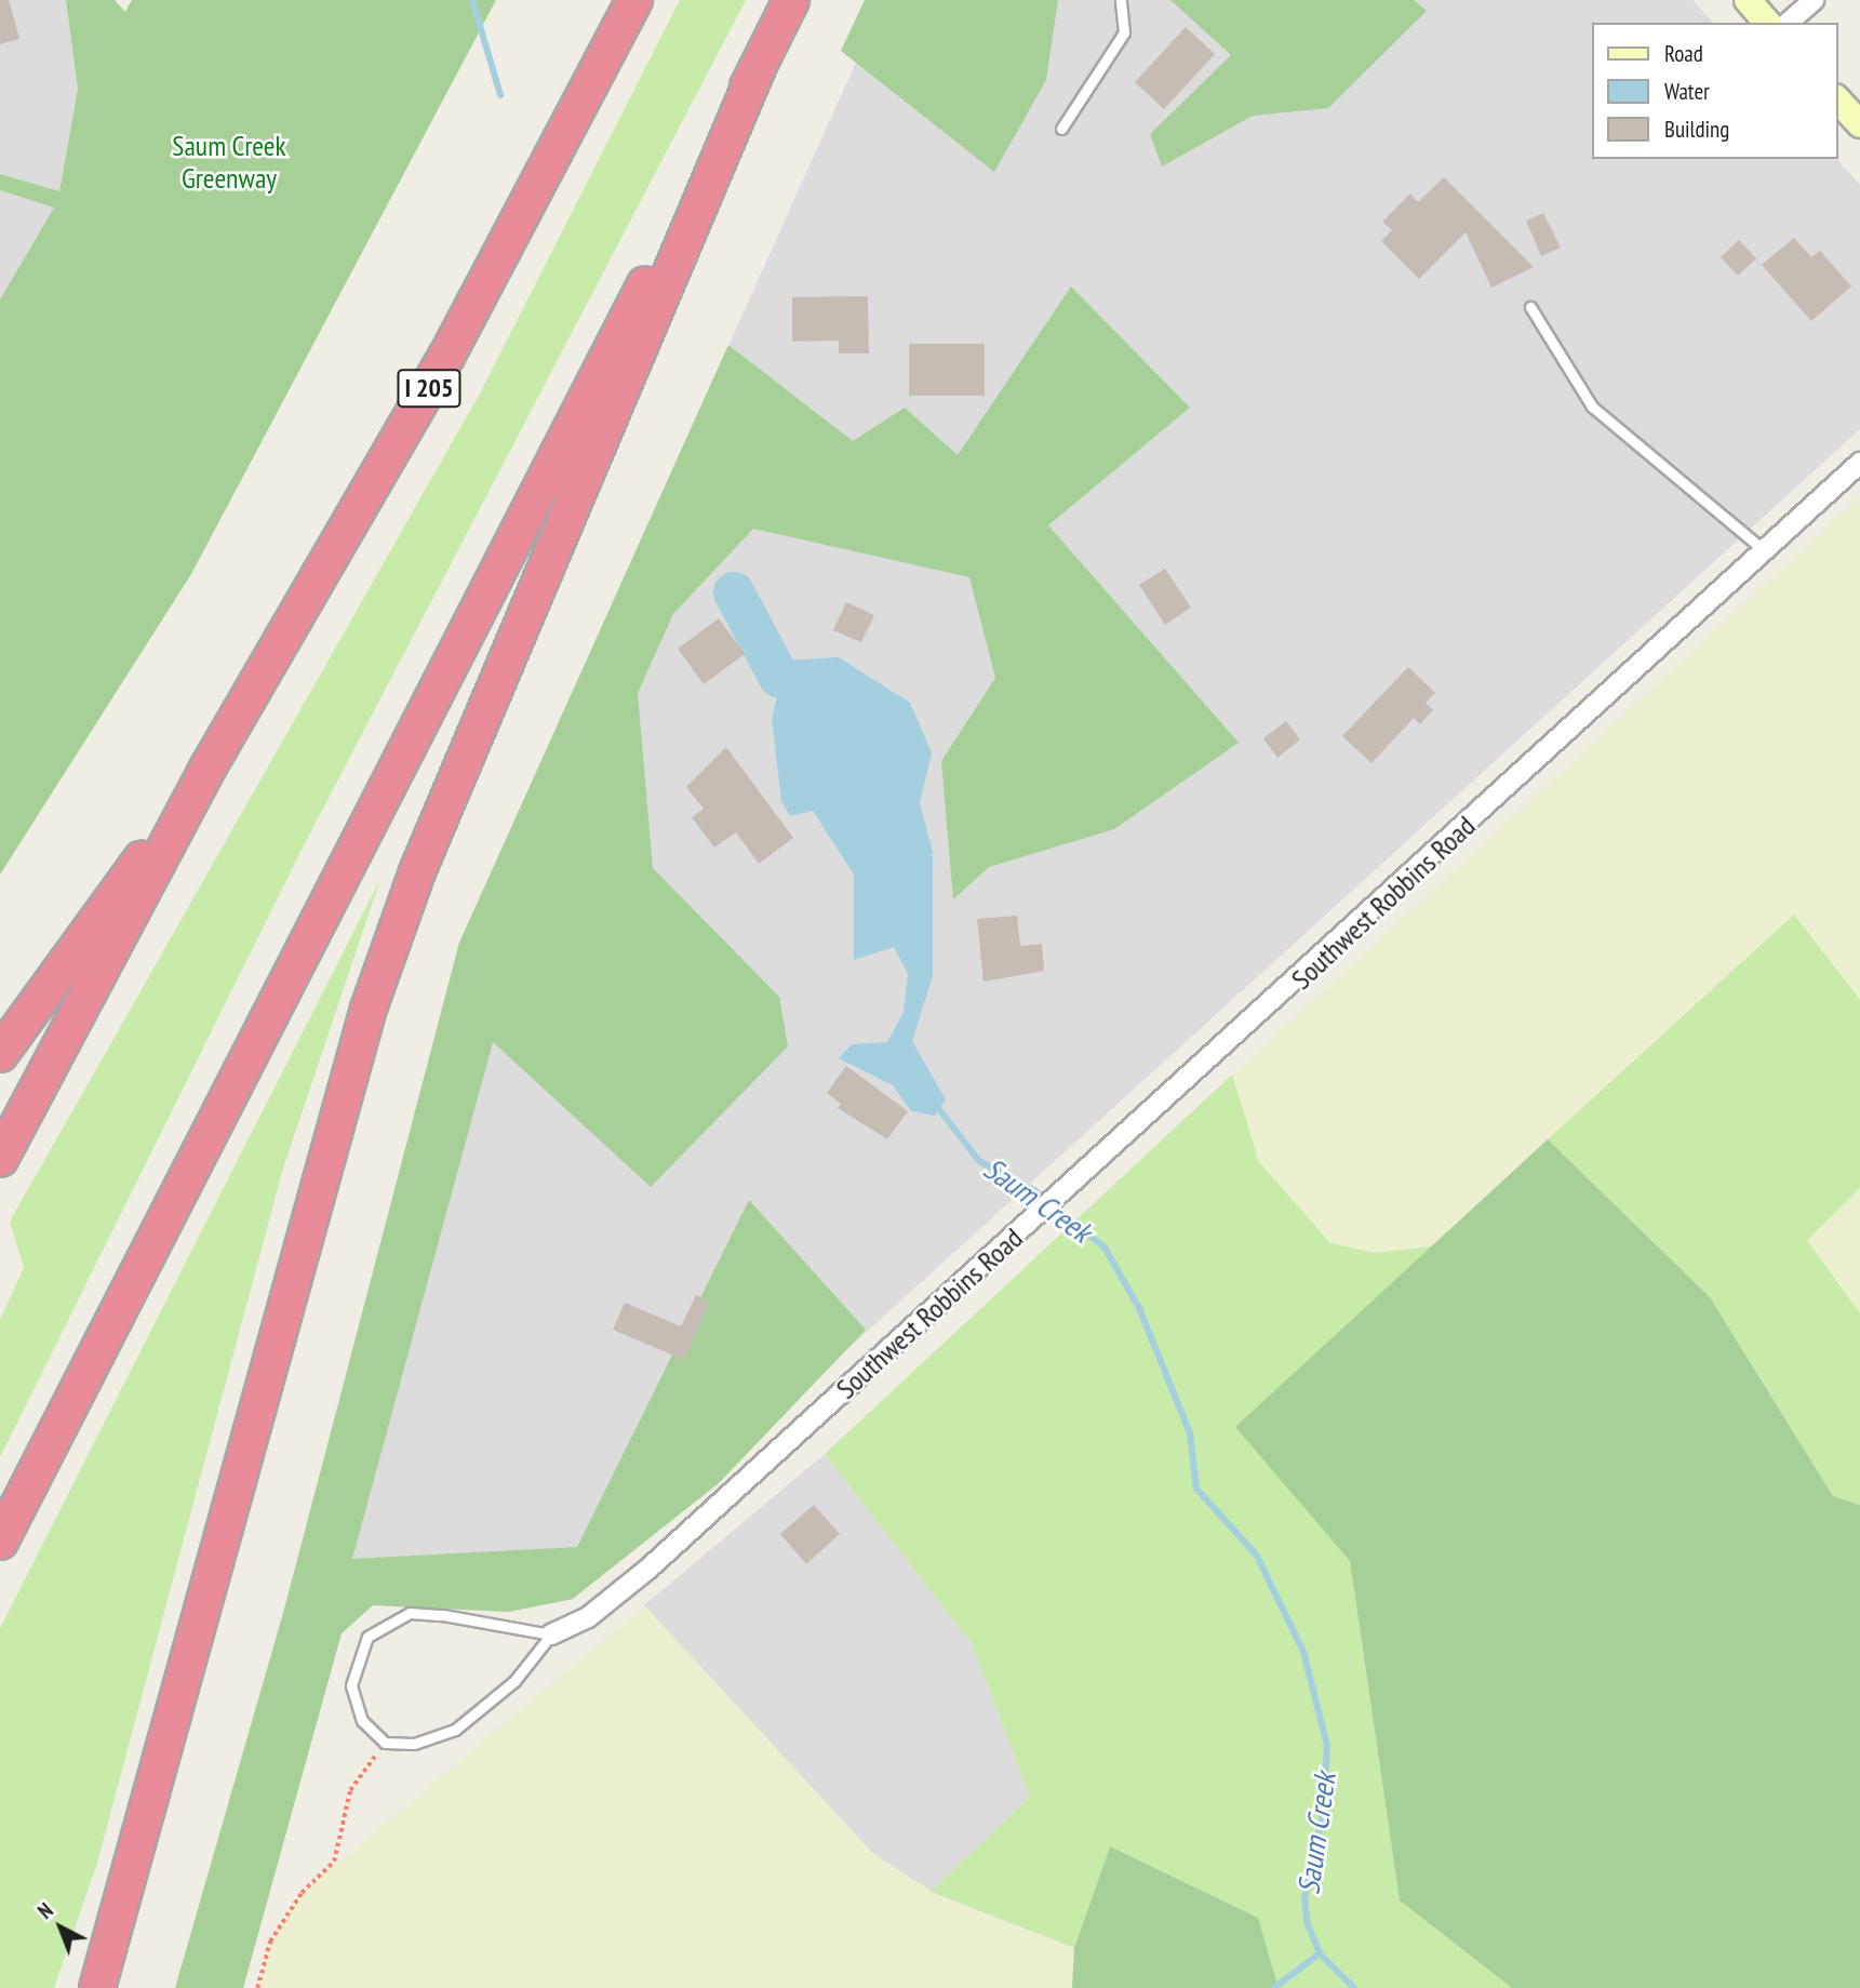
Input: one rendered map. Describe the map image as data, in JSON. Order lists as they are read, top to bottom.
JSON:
{
  "streets": {
    "highway": ["I 205"],
    "street": ["Southwest Robbins Road"]
  },
  "water": ["Saum Creek"],
  "parks": ["Saum Creek Greenway"],
  "legend": ["Road", "Water", "Building"],
  "north": "top left"
}
